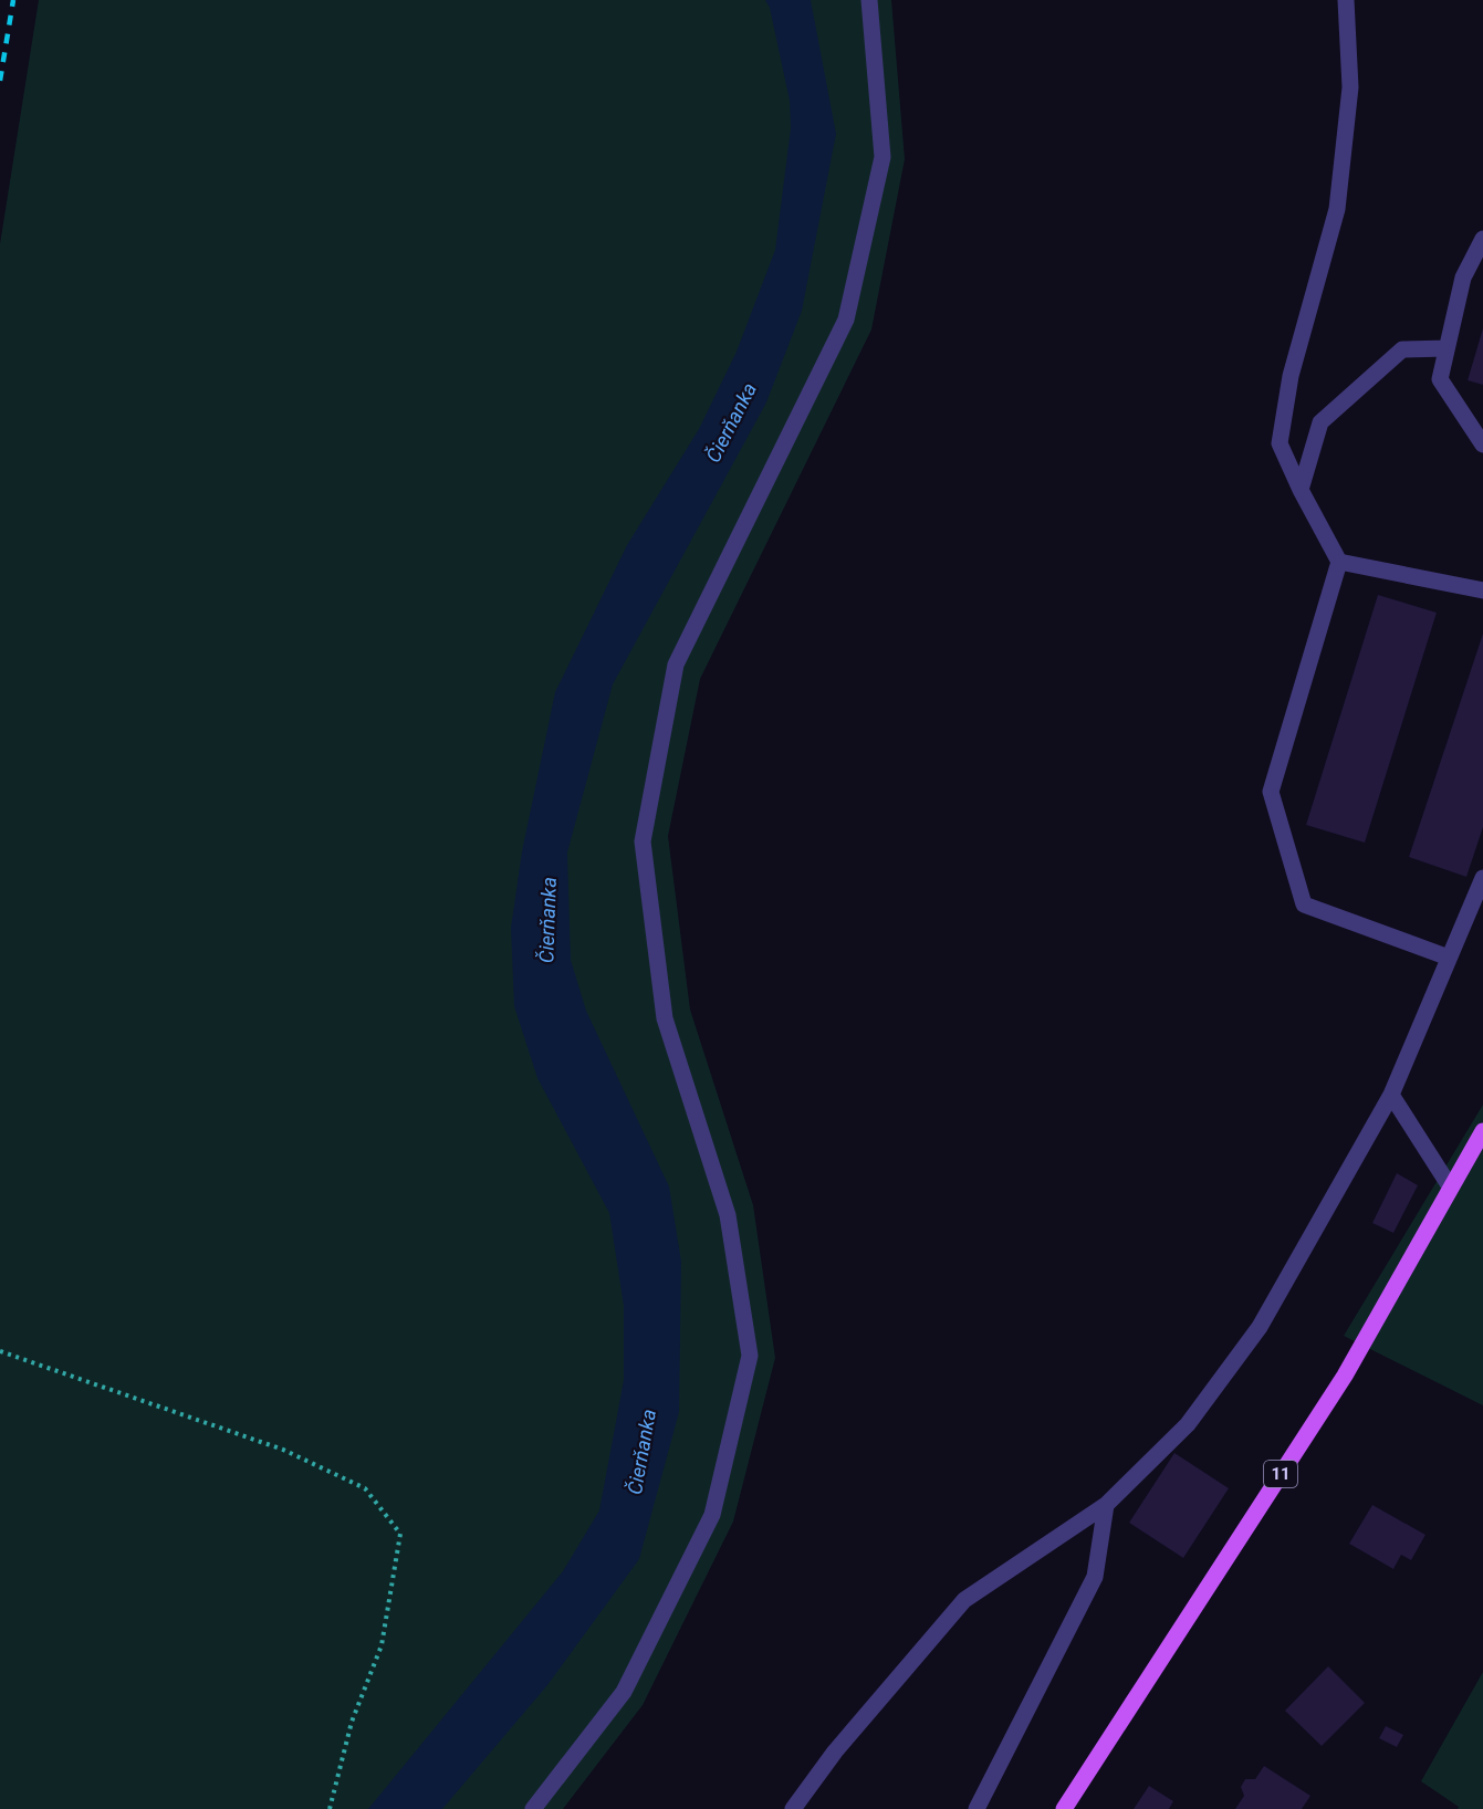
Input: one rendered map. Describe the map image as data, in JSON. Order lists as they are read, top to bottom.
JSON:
{
  "streets": {
    "main road": ["11"]
  },
  "water": ["Čierňanka"]
}
